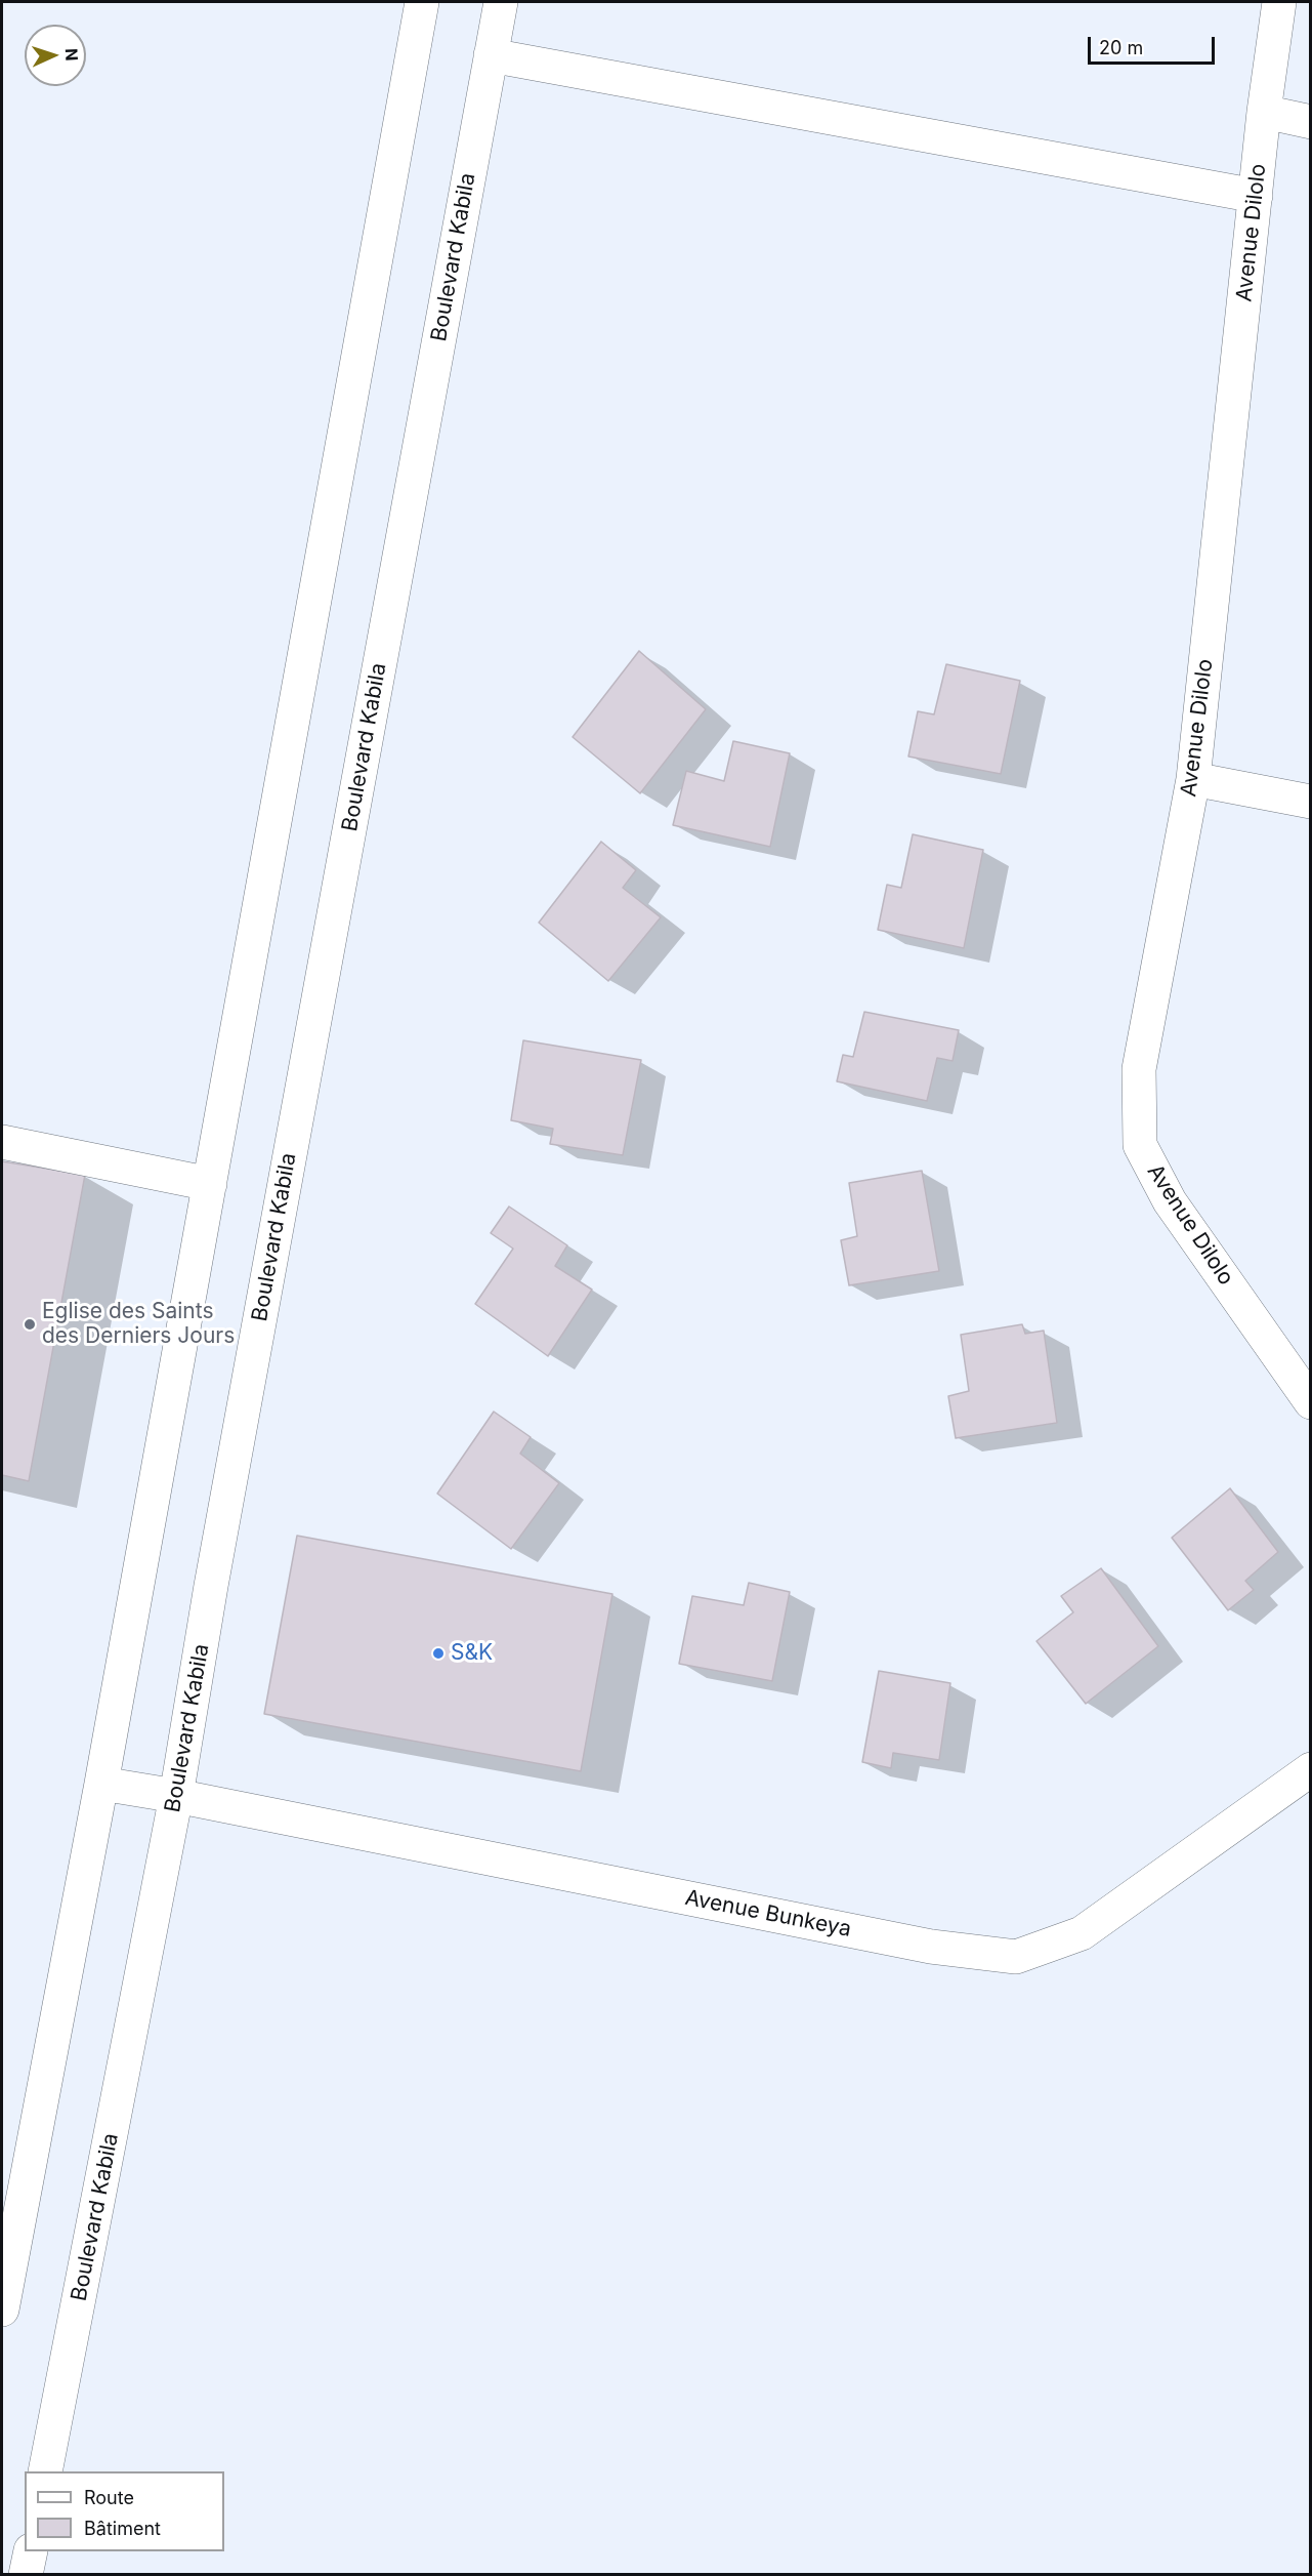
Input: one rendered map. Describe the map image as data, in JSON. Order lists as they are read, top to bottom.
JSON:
{
  "streets": {
    "street": ["Avenue Dilolo", "Boulevard Kabila", "Avenue Bunkeya"]
  },
  "crossings": [
    ["Boulevard Kabila", "Avenue Bunkeya"]
  ],
  "places": ["Eglise des Saints des Derniers Jours", "S&K"],
  "legend": ["Route", "Bâtiment"],
  "scale_bar": "20 m",
  "north": "right"
}
